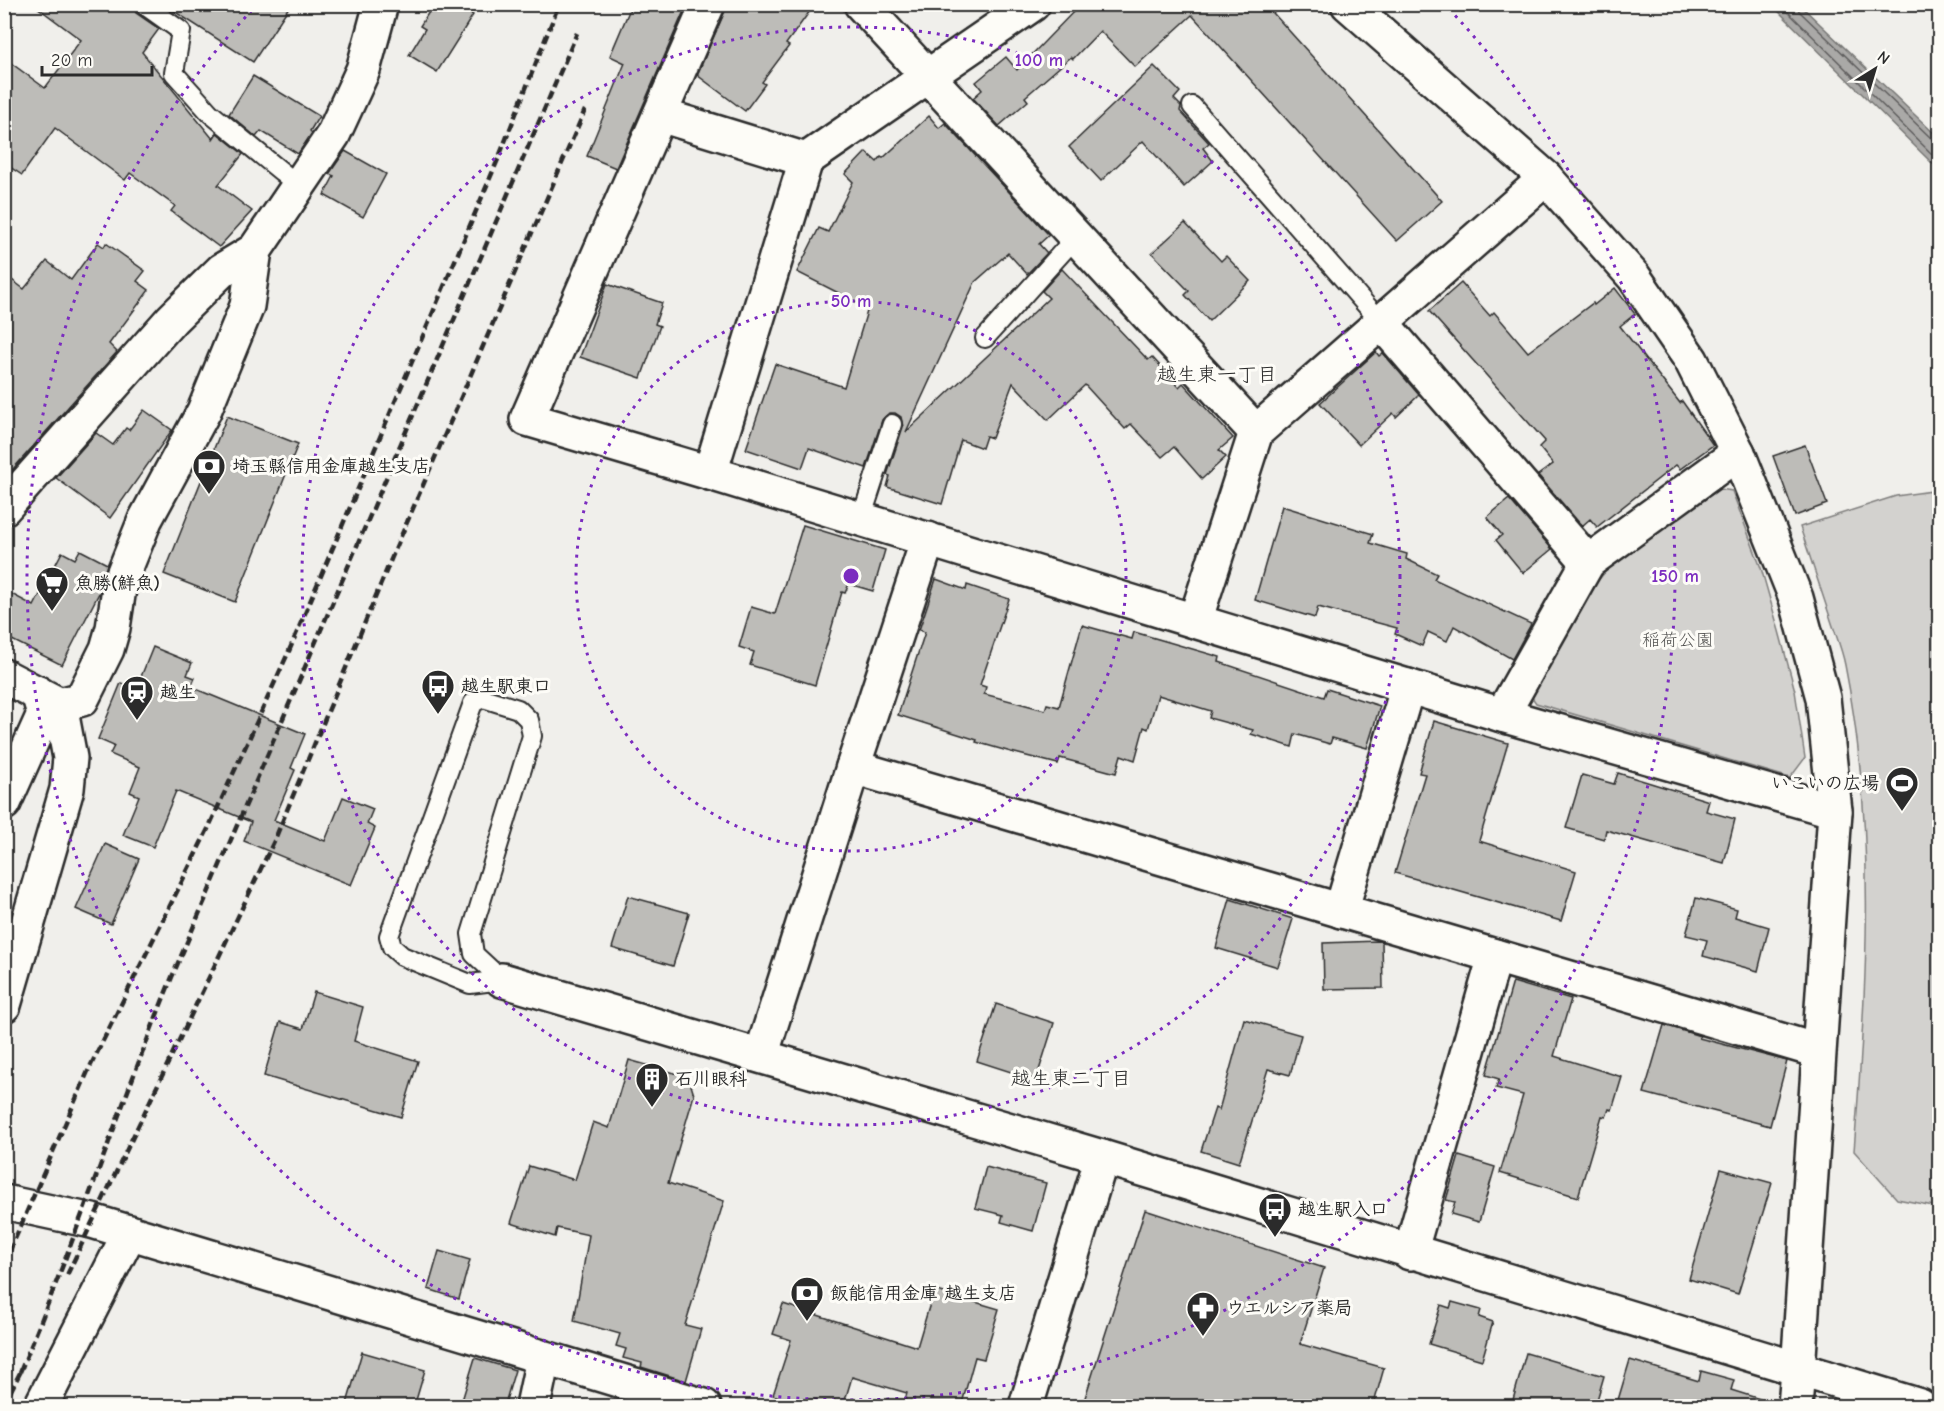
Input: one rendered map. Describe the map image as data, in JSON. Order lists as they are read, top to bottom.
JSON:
{
  "districts": ["越生東一丁目", "越生東二丁目"],
  "parks": ["稲荷公園"],
  "places": {
    "bank": ["埼玉縣信用金庫越生支店", "飯能信用金庫 越生支店"],
    "supermarket": ["魚勝(鮮魚)"],
    "bus stop": ["越生駅東口", "越生駅入口"],
    "station": ["越生"],
    "sports": ["いこいの広場"],
    "building": ["石川眼科"],
    "pharmacy": ["ウエルシア薬局"]
  },
  "scale_bar": "20 m",
  "north": "top right",
  "rings": ["100 m", "50 m", "150 m"]
}
